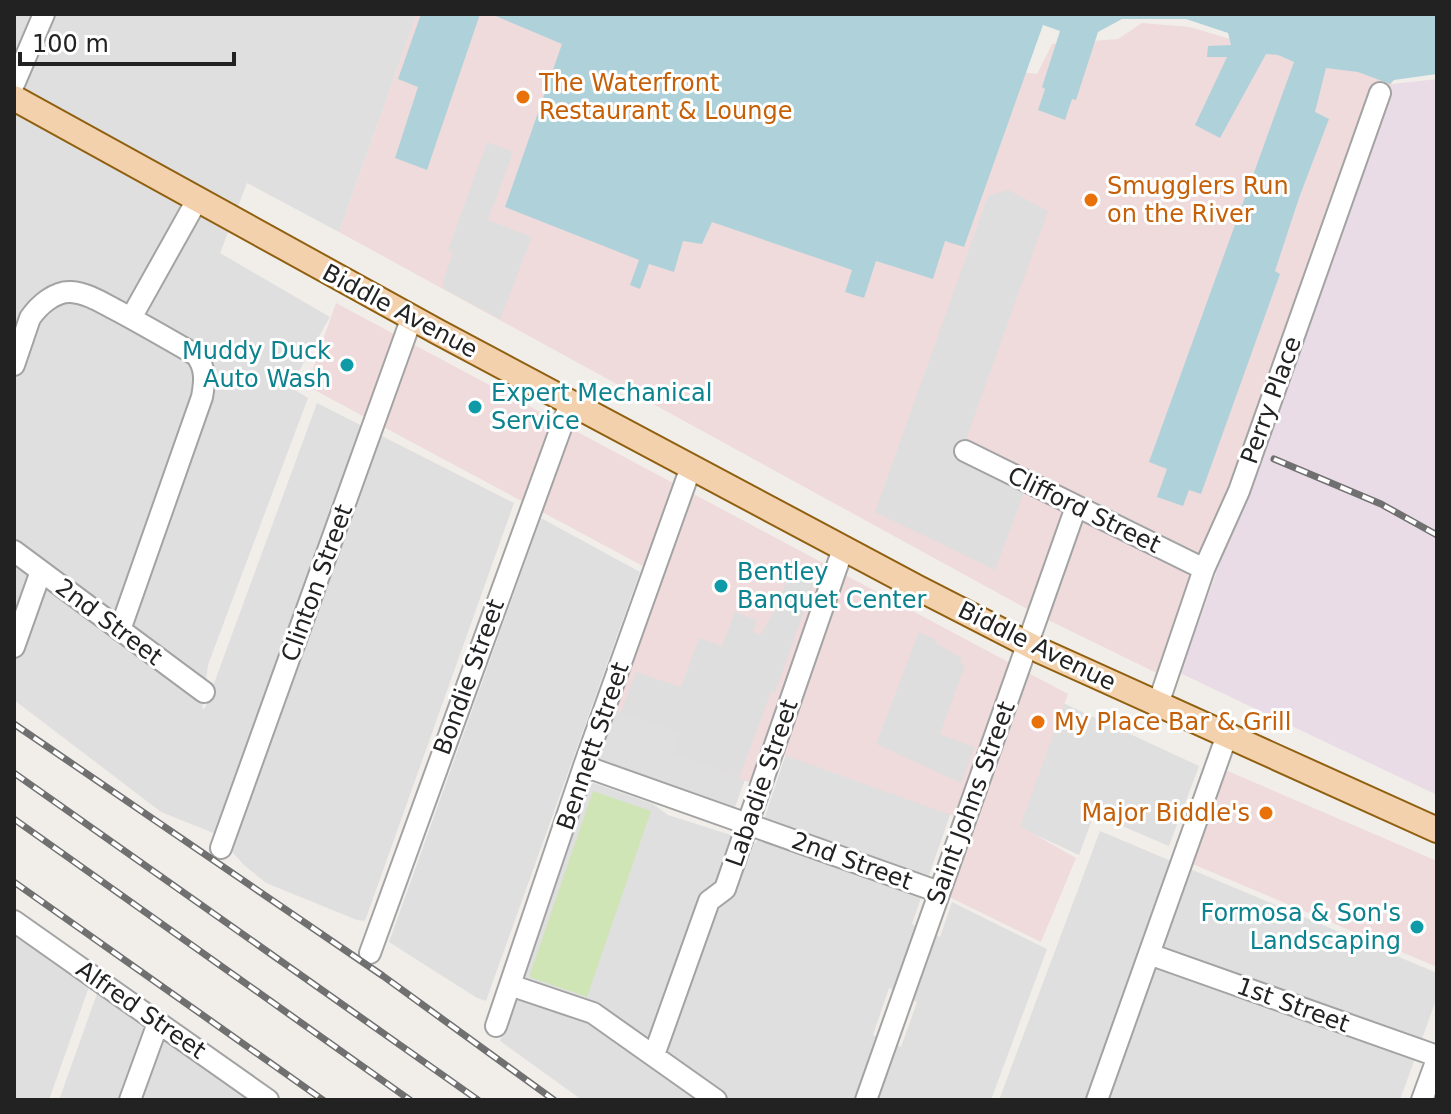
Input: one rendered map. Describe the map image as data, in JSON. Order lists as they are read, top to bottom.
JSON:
{
  "streets": {
    "main road": ["Biddle Avenue"],
    "street": [
      "Perry Place",
      "Clifford Street",
      "Clinton Street",
      "2nd Street",
      "Bondie Street",
      "Bennett Street",
      "Labadie Street",
      "Saint Johns Street",
      "1st Street",
      "Alfred Street"
    ]
  },
  "crossings": [
    ["Biddle Avenue", "Perry Place"],
    ["Biddle Avenue", "Clinton Street"],
    ["Biddle Avenue", "Bondie Street"],
    ["Biddle Avenue", "Bennett Street"],
    ["Biddle Avenue", "Labadie Street"],
    ["Biddle Avenue", "Saint Johns Street"],
    ["Perry Place", "Clifford Street"],
    ["Clifford Street", "Saint Johns Street"],
    ["2nd Street", "Bennett Street"],
    ["2nd Street", "Labadie Street"],
    ["2nd Street", "Saint Johns Street"]
  ],
  "places": [
    "The Waterfront Restaurant & Lounge",
    "Smugglers Run on the River",
    "Muddy Duck Auto Wash",
    "Expert Mechanical Service",
    "Bentley Banquet Center",
    "My Place Bar & Grill",
    "Major Biddle's",
    "Formosa & Son's Landscaping"
  ],
  "scale_bar": "100 m"
}
